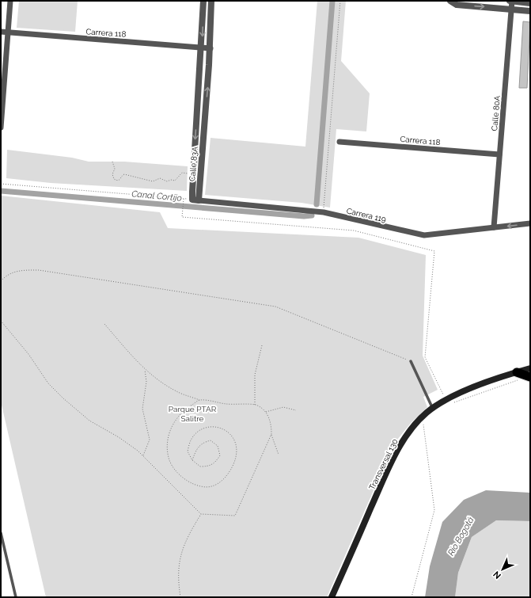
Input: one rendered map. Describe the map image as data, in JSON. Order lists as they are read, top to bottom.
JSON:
{
  "streets": {
    "main road": ["Transversal 130"],
    "street": [
      "Carrera 118",
      "Calle 80A",
      "Calle 83A",
      "Carrera 119"
    ]
  },
  "crossings": [
    ["Carrera 118", "Calle 80A"],
    ["Carrera 118", "Calle 83A"],
    ["Calle 80A", "Carrera 119"],
    ["Calle 83A", "Carrera 119"]
  ],
  "water": ["Canal Cortijo", "Río Bogotá"],
  "parks": ["Parque PTAR Salitre"],
  "north": "bottom left"
}
